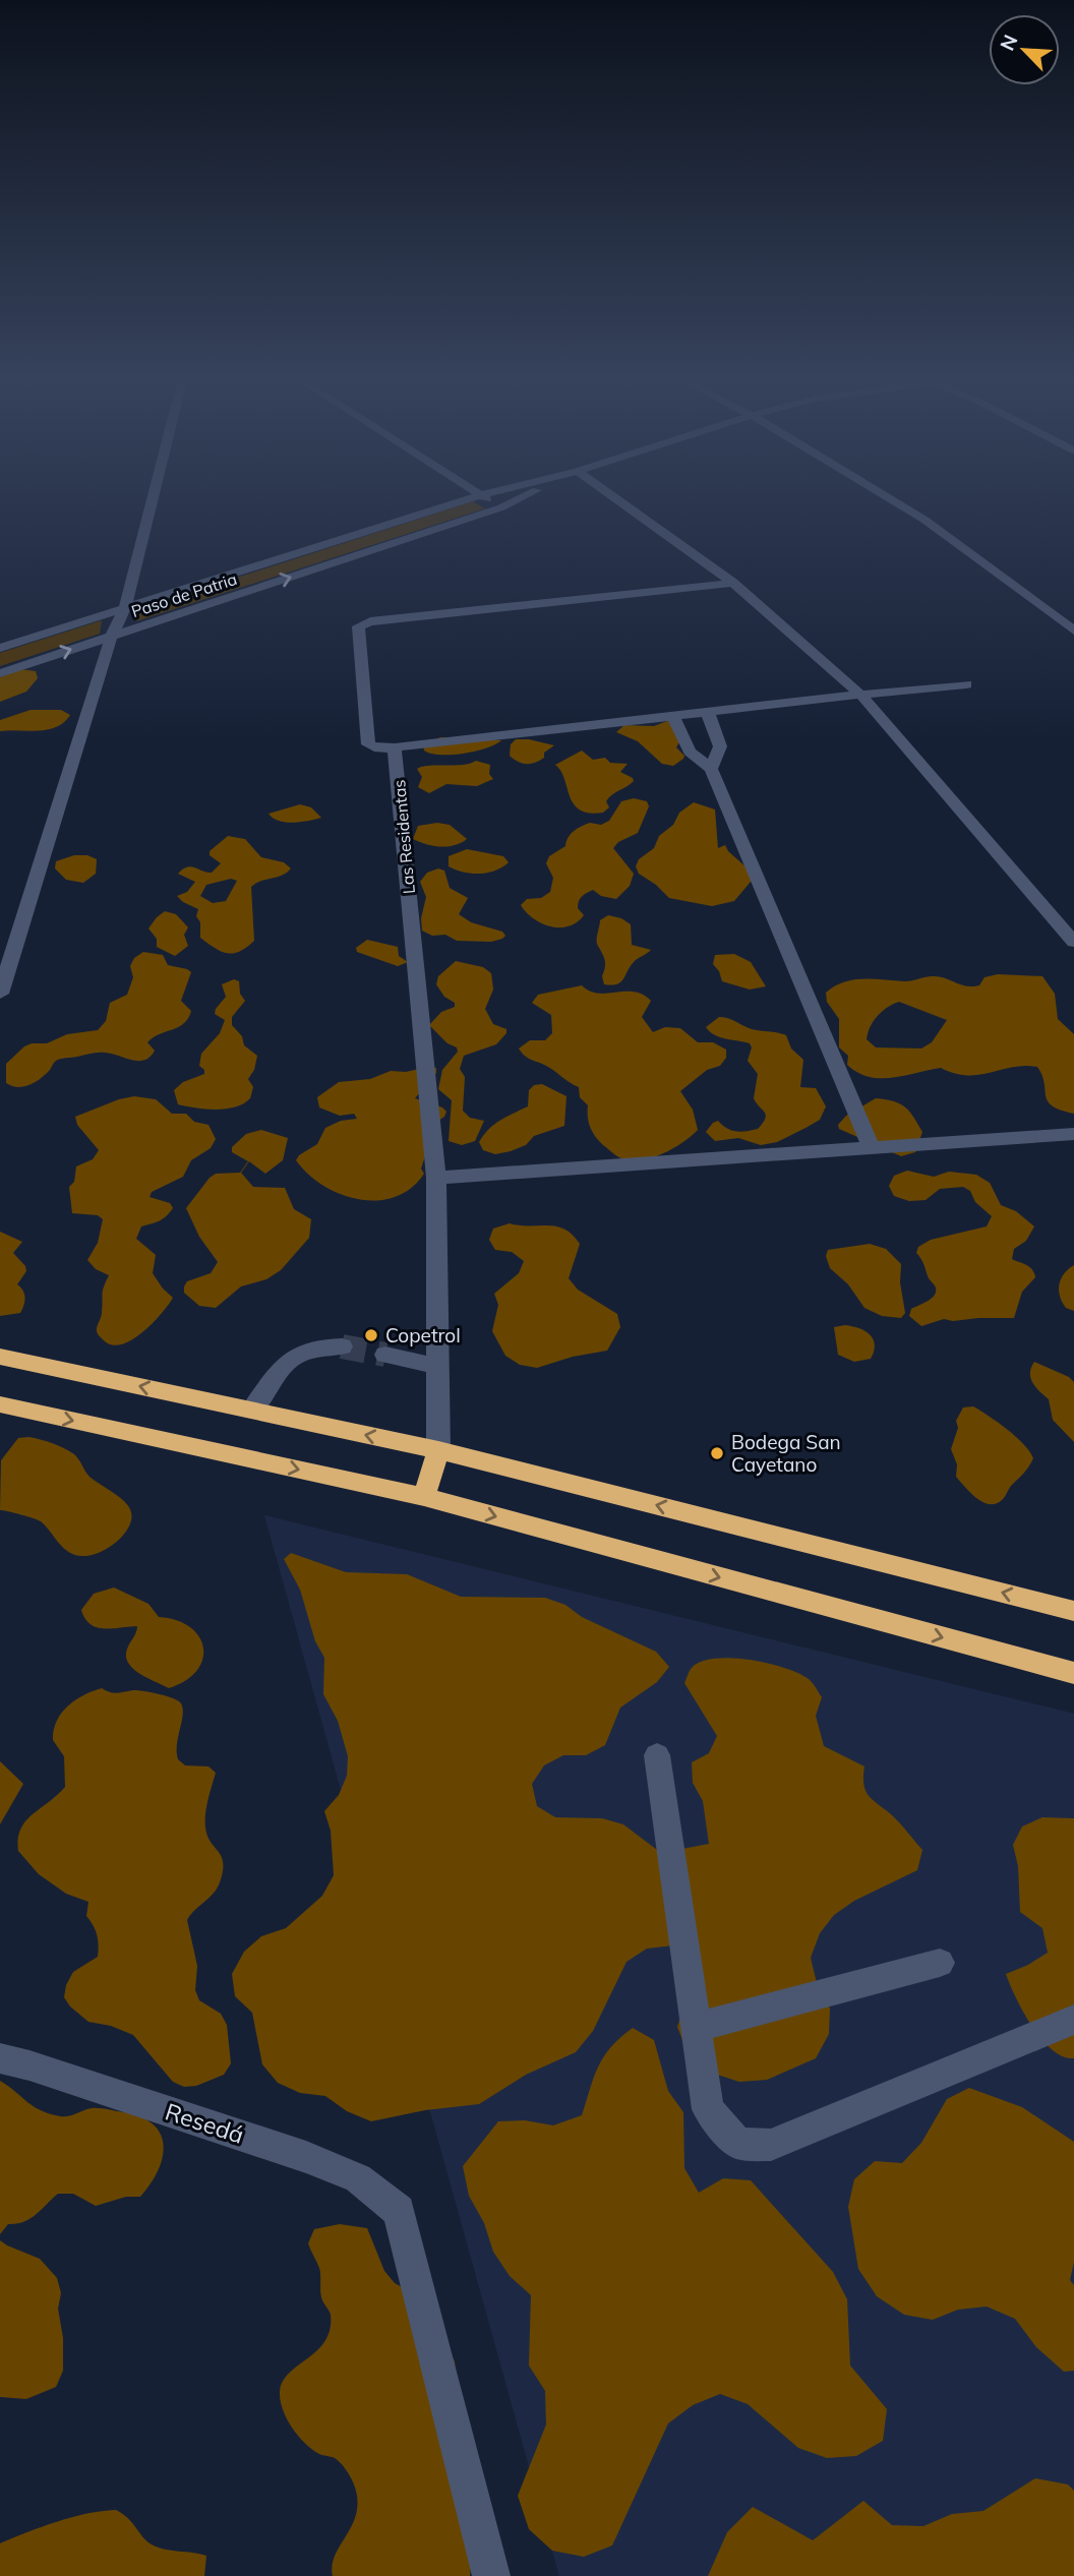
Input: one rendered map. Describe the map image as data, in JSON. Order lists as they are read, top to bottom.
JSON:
{
  "streets": {
    "street": ["Paso de Patria", "Las Residentas", "Resedá"]
  },
  "places": ["Copetrol", "Bodega San Cayetano"],
  "north": "top left"
}
